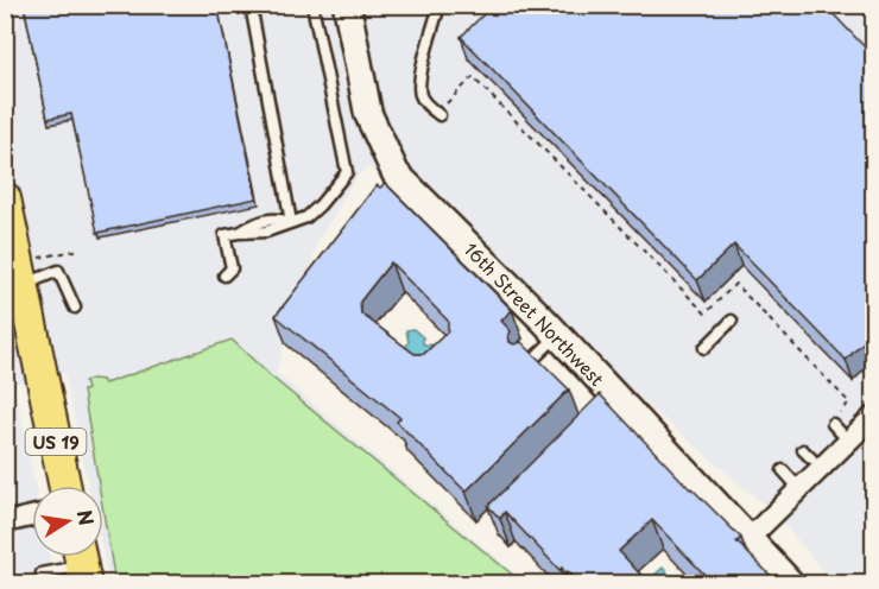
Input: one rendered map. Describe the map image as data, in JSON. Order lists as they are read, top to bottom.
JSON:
{
  "streets": {
    "main road": ["US 19"],
    "street": ["16th Street Northwest"]
  },
  "north": "right"
}
